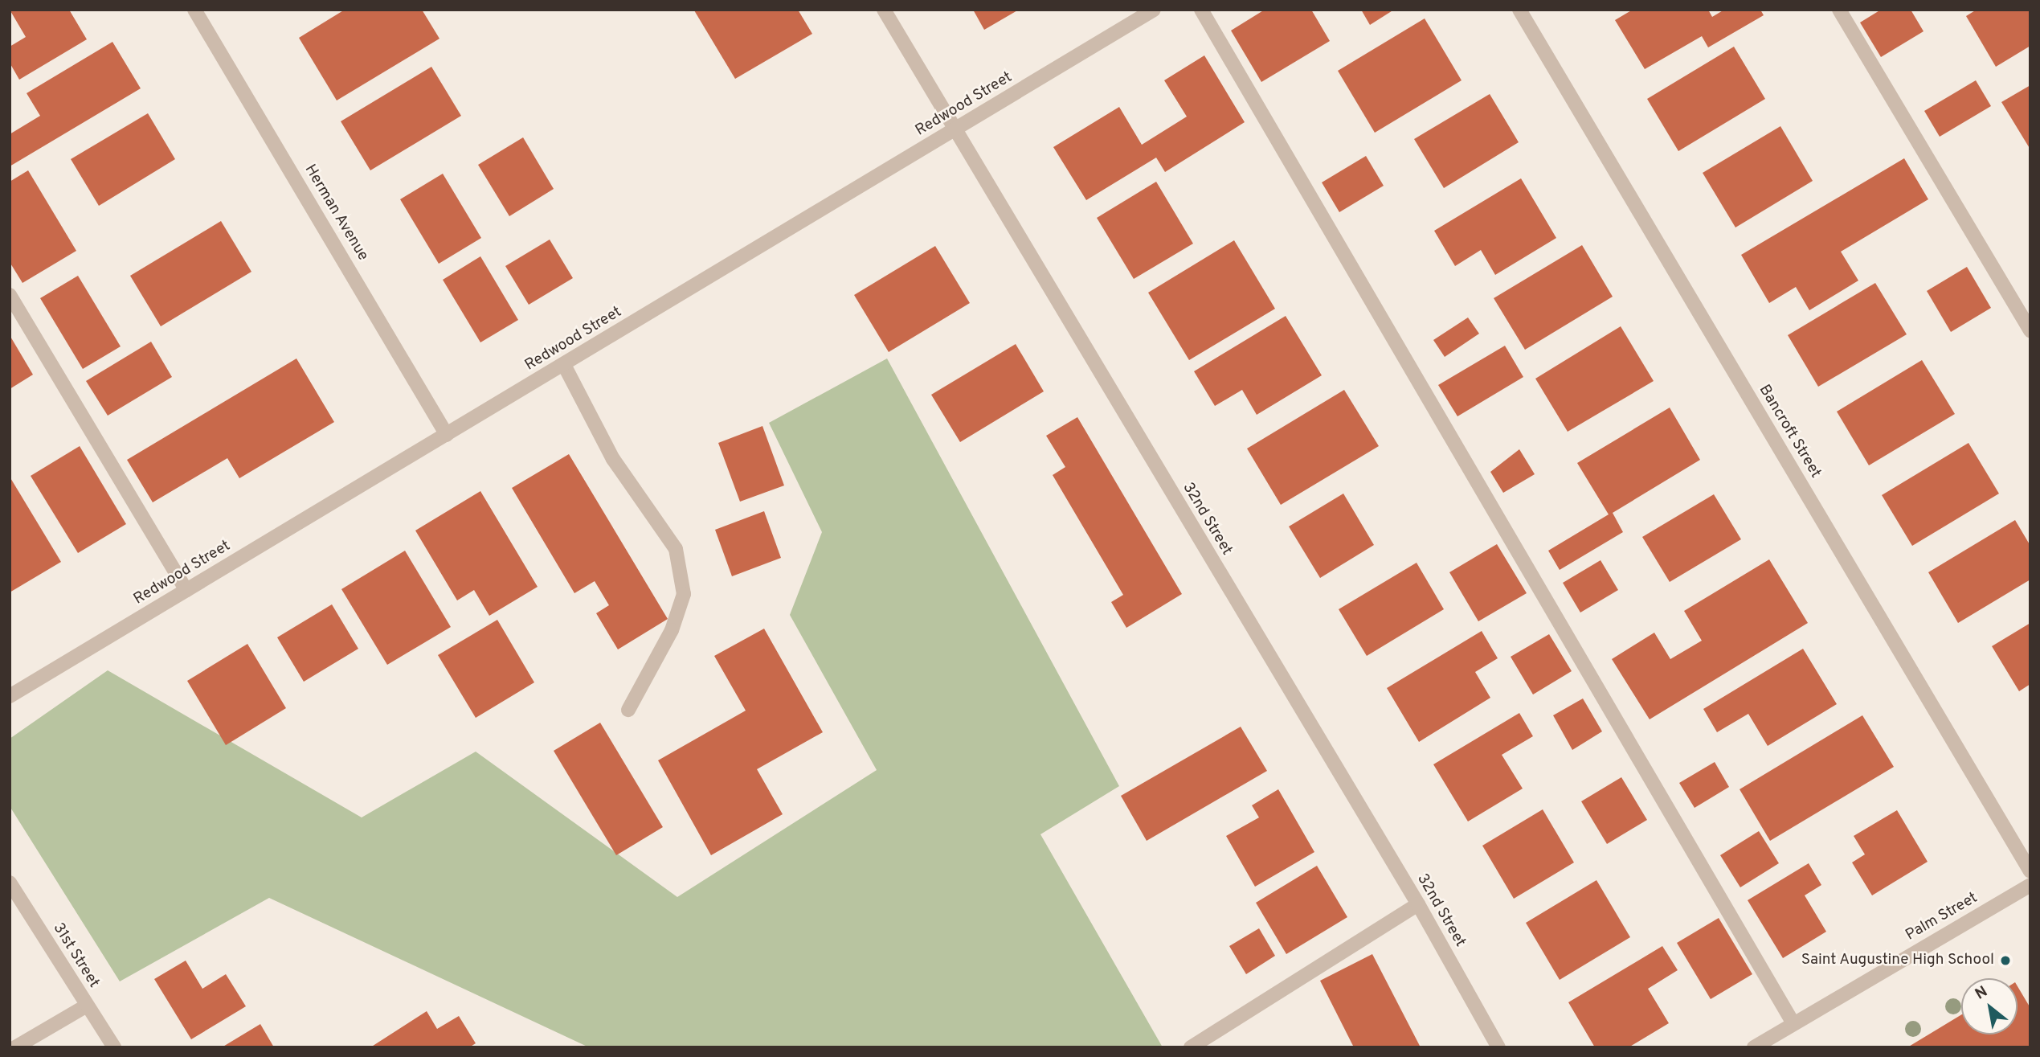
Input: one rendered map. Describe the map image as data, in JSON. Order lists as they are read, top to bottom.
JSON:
{
  "streets": {
    "street": [
      "Redwood Street",
      "Herman Avenue",
      "Bancroft Street",
      "32nd Street",
      "Palm Street",
      "31st Street"
    ]
  },
  "crossings": [
    ["Redwood Street", "Herman Avenue"],
    ["Redwood Street", "32nd Street"]
  ],
  "places": ["Saint Augustine High School"],
  "north": "top left"
}
